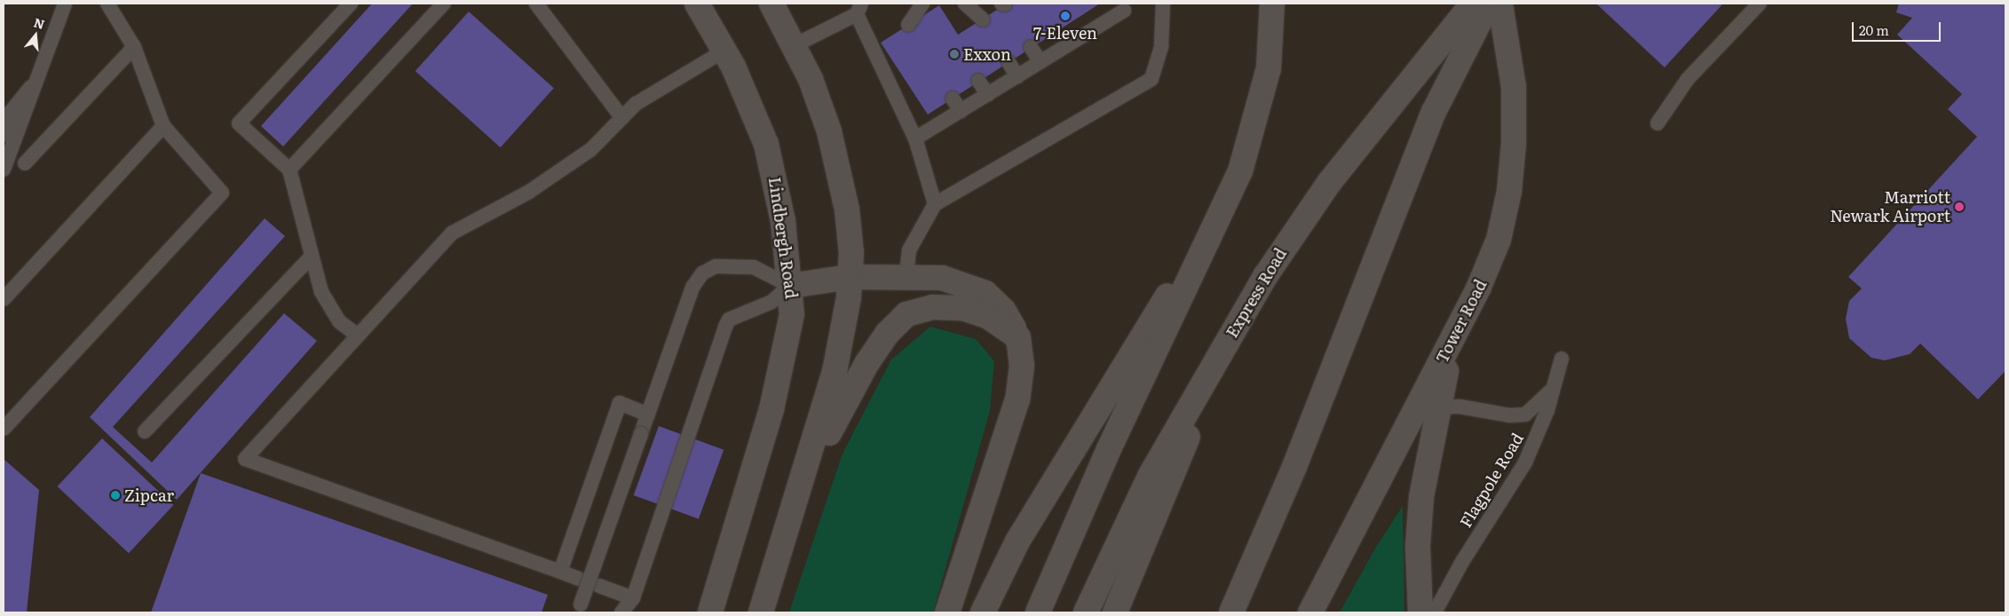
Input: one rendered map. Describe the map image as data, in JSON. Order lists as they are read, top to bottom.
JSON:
{
  "streets": {
    "street": ["Lindbergh Road", "Express Road", "Tower Road"],
    "lane": ["Flagpole Road"]
  },
  "places": [
    "7-Eleven",
    "Exxon",
    "Marriott Newark Airport",
    "Zipcar"
  ],
  "scale_bar": "20 m",
  "north": "top"
}
